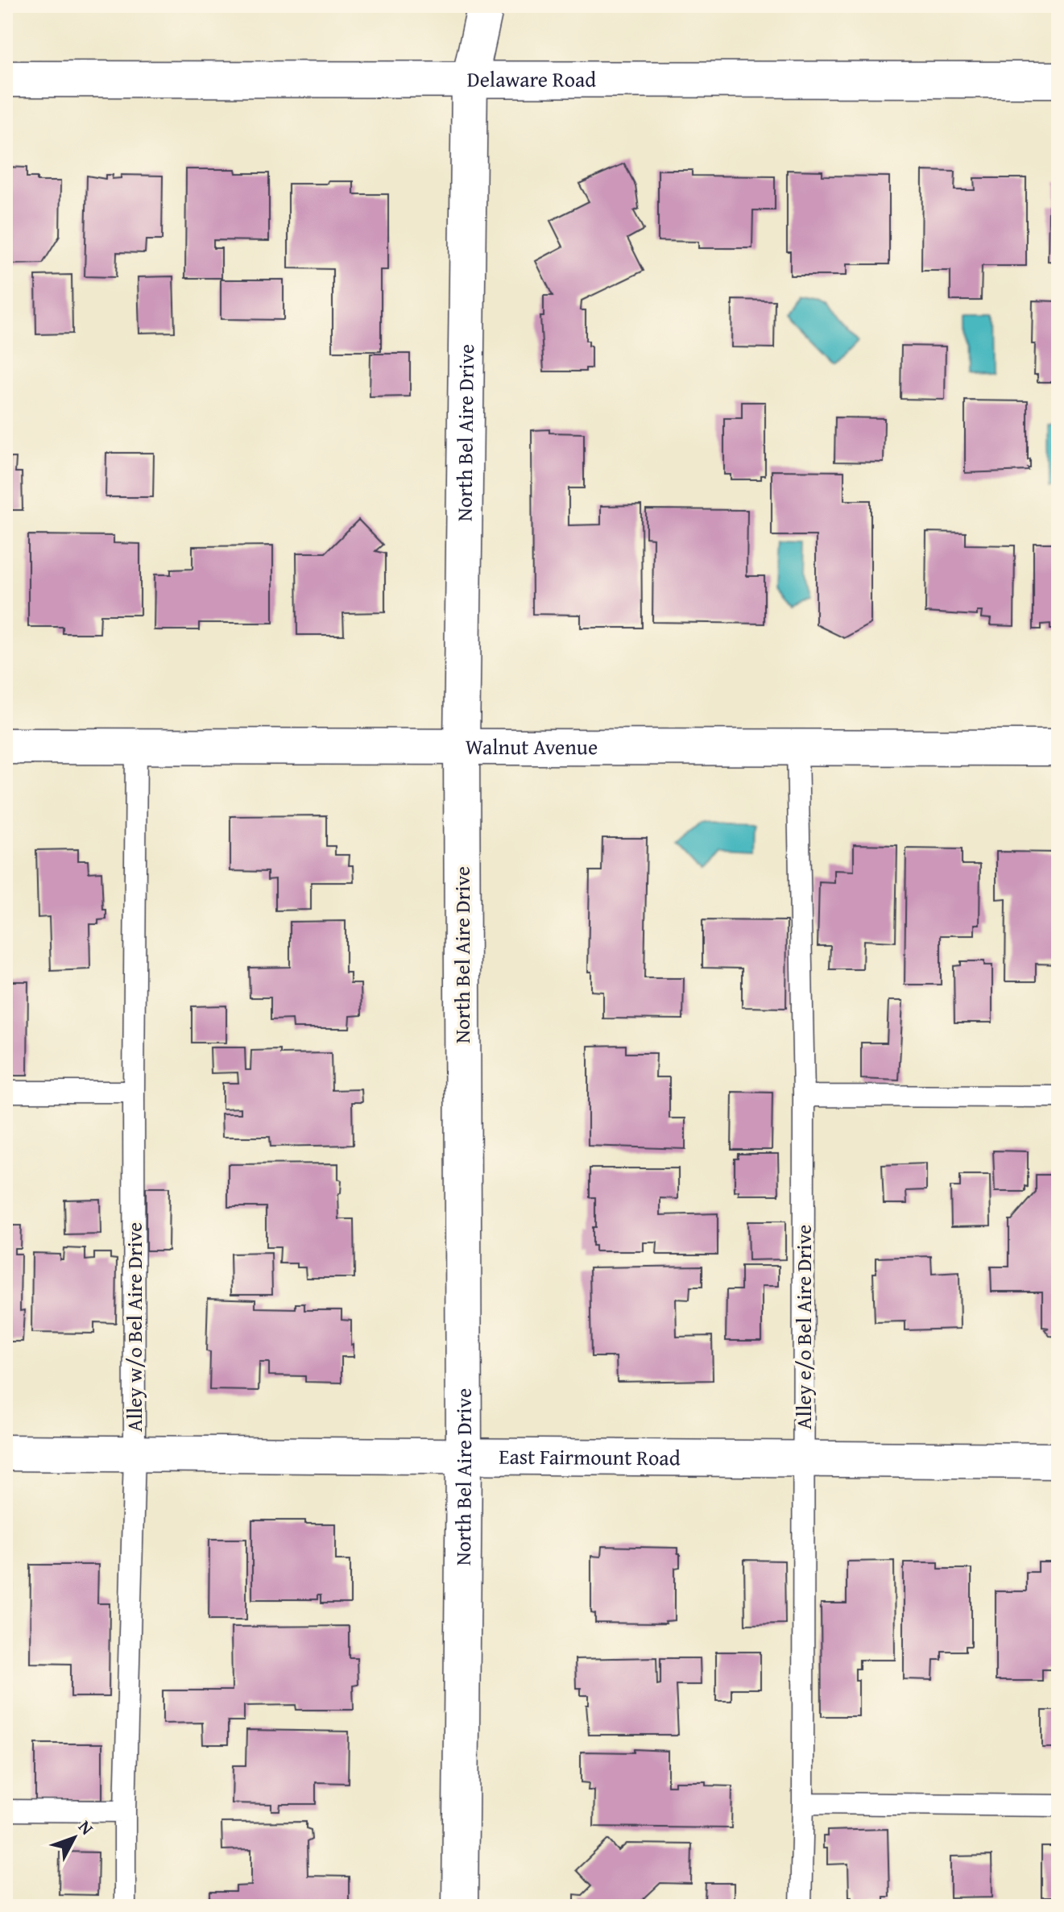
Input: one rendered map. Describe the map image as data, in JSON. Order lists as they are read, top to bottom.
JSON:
{
  "streets": {
    "street": [
      "Delaware Road",
      "North Bel Aire Drive",
      "Walnut Avenue",
      "East Fairmount Road"
    ],
    "lane": ["Alley w/o Bel Aire Drive", "Alley e/o Bel Aire Drive"]
  },
  "crossings": [
    ["Delaware Road", "North Bel Aire Drive"],
    ["North Bel Aire Drive", "Walnut Avenue"],
    ["North Bel Aire Drive", "East Fairmount Road"],
    ["Walnut Avenue", "Alley w/o Bel Aire Drive"],
    ["Walnut Avenue", "Alley e/o Bel Aire Drive"],
    ["Alley w/o Bel Aire Drive", "East Fairmount Road"],
    ["Alley e/o Bel Aire Drive", "East Fairmount Road"]
  ],
  "north": "top right"
}
